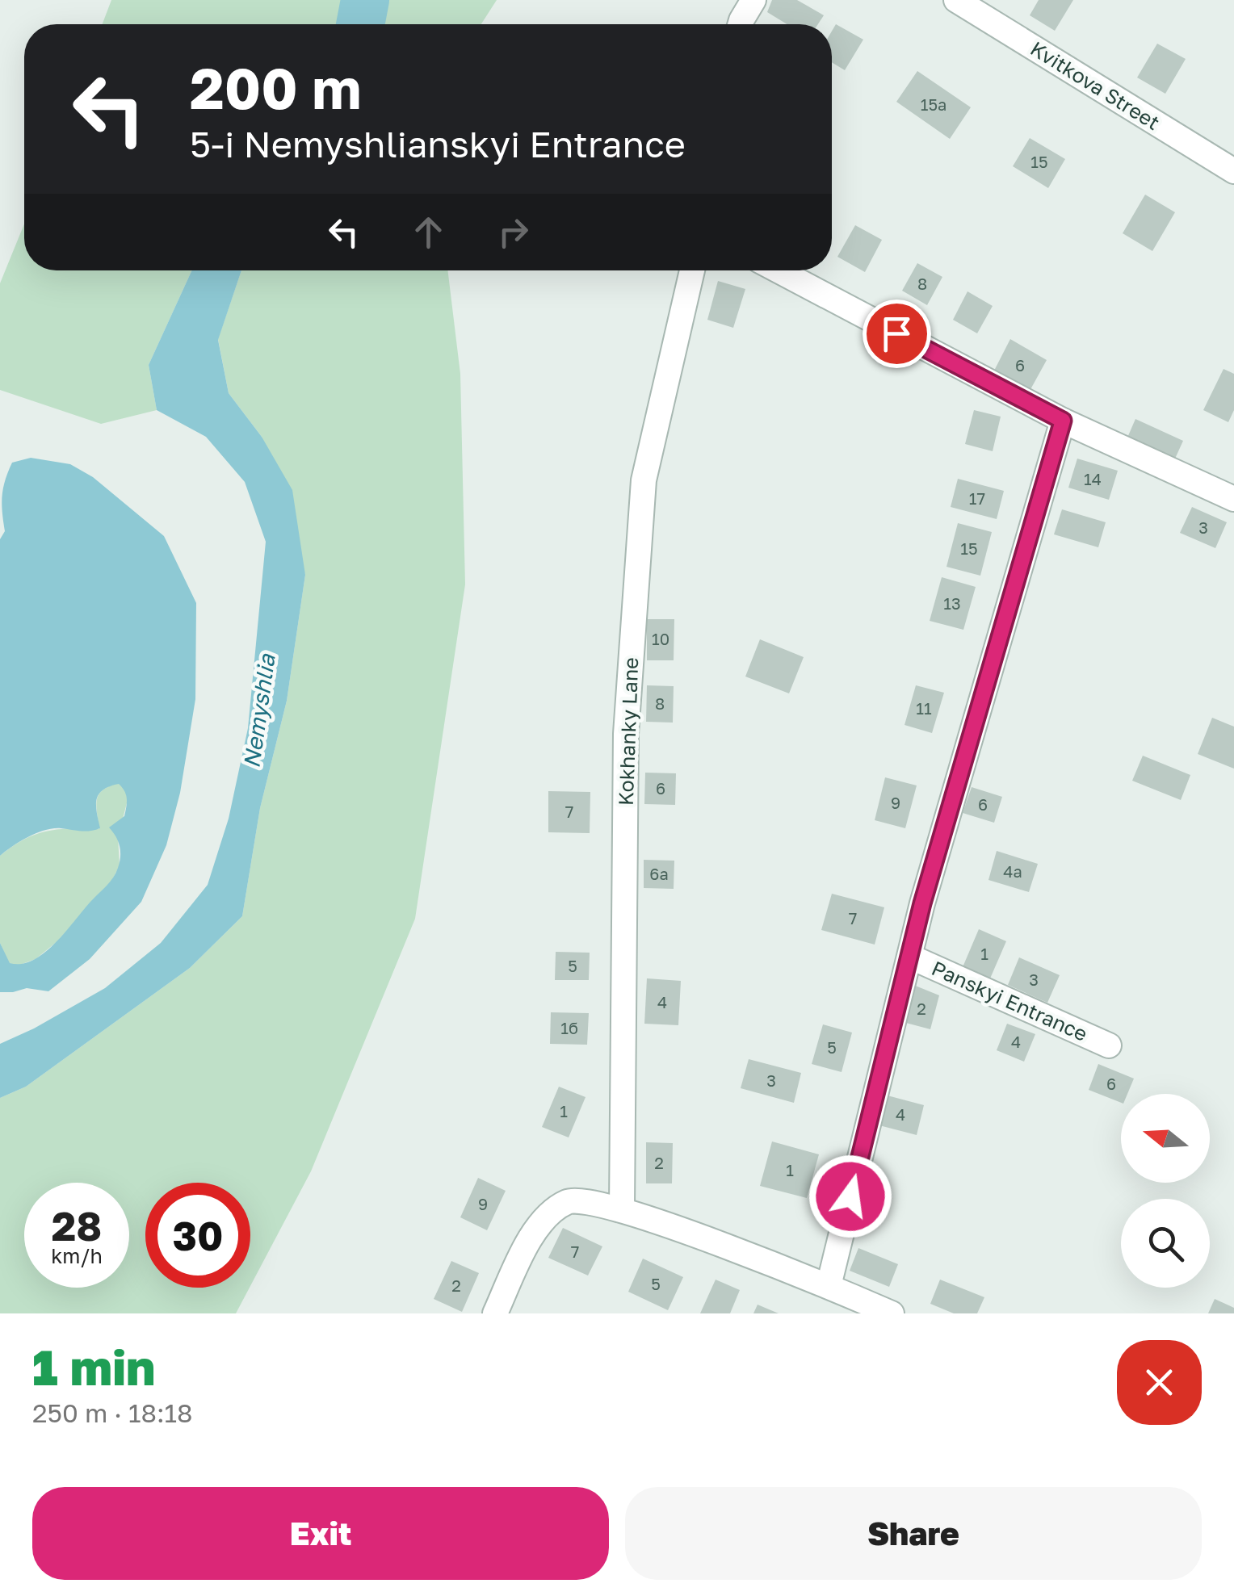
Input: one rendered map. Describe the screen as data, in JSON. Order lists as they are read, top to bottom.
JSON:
{
  "streets": {
    "street": ["Kvitkova Street", "Kokhanky Lane", "Panskyi Entrance"]
  },
  "water": ["Nemyshlia"],
  "house_numbers": [
    "15а",
    "15",
    "8",
    "6",
    "14",
    "17",
    "3",
    "15",
    "13",
    "10",
    "8",
    "11",
    "6",
    "9",
    "6",
    "7",
    "4а",
    "6а",
    "7",
    "1",
    "5",
    "3",
    "4",
    "2",
    "1б",
    "4",
    "5",
    "3",
    "6",
    "1",
    "4",
    "2",
    "1",
    "9",
    "7",
    "5",
    "2"
  ],
  "north": "left",
  "page": {
    "turn": ["200 m", "5-i Nemyshlianskyi Entrance"],
    "speed": "28 km/h",
    "limit": "30",
    "heading": ["1 min", "250 m · 18:18"],
    "buttons": ["Exit", "Share"]
  }
}
